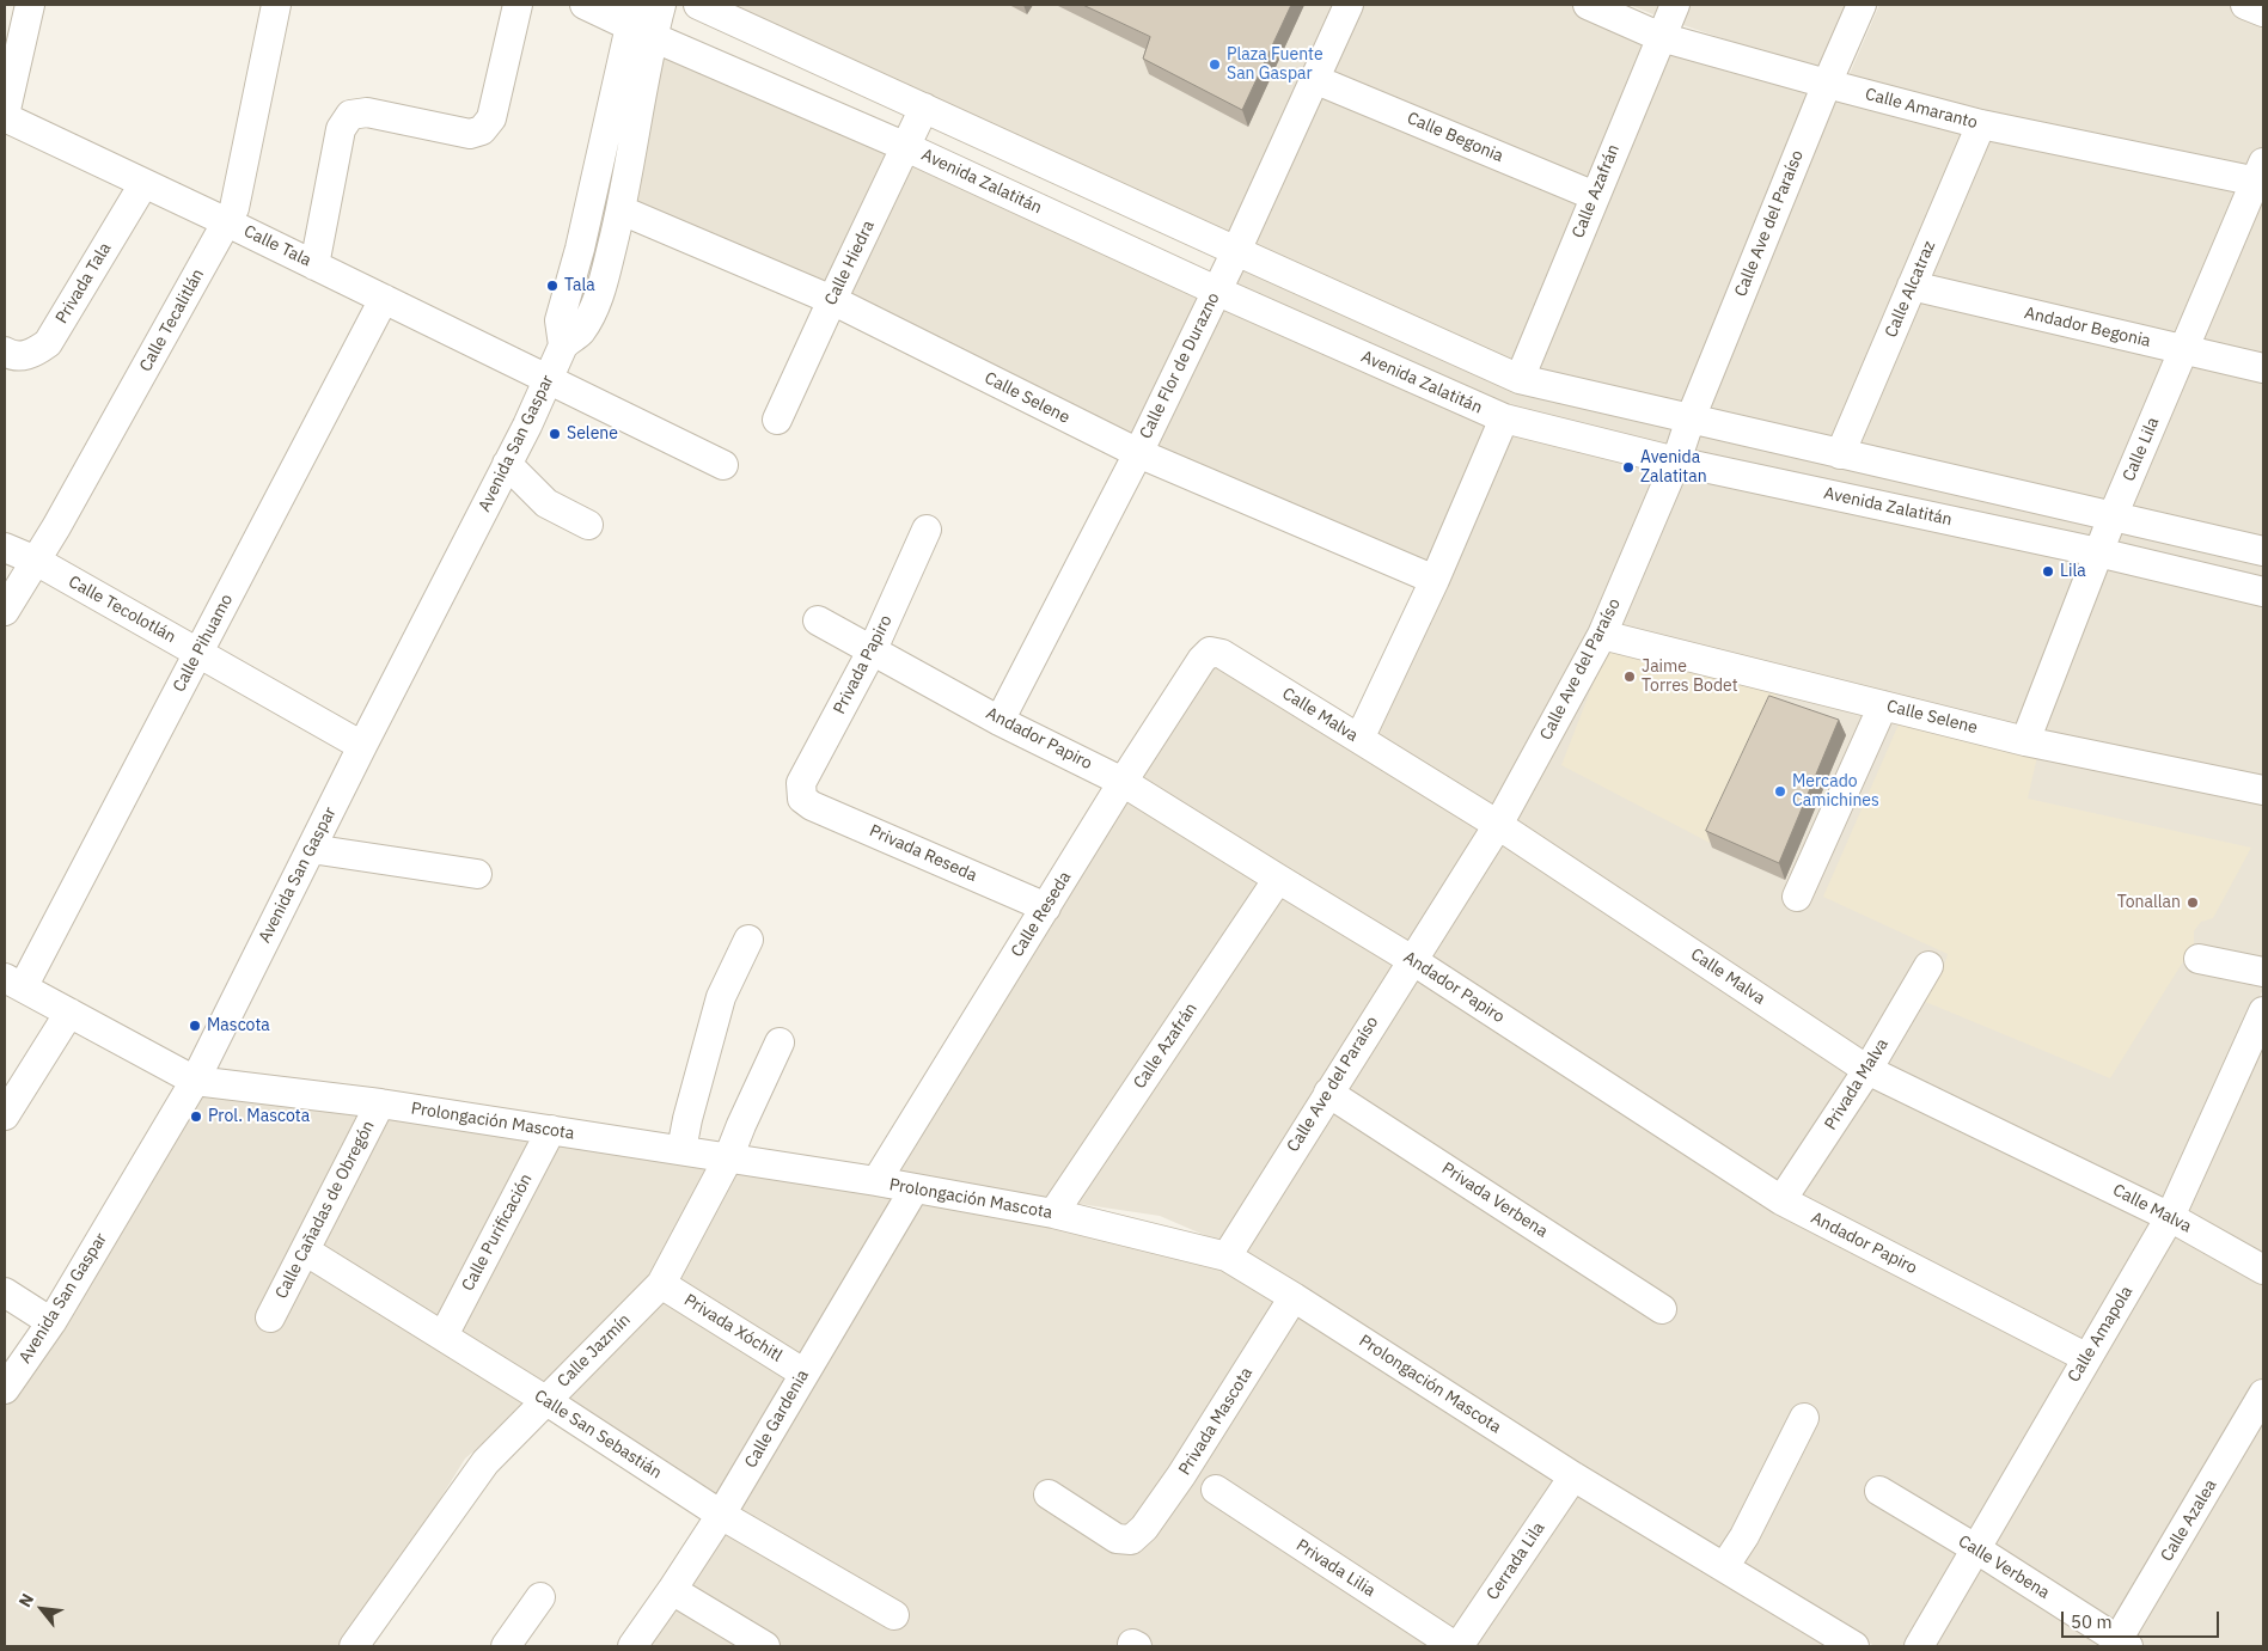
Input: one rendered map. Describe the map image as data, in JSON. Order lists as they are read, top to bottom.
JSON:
{
  "streets": {
    "street": [
      "Calle Amaranto",
      "Calle Begonia",
      "Avenida Zalatitán",
      "Calle Azafrán",
      "Calle Ave del Paraíso",
      "Calle Tala",
      "Calle Hiedra",
      "Privada Tala",
      "Calle Alcatraz",
      "Calle Tecalitlán",
      "Andador Begonia",
      "Calle Flor de Durazno",
      "Calle Selene",
      "Avenida San Gaspar",
      "Calle Lila",
      "Calle Tecolotlán",
      "Calle Pihuamo",
      "Privada Papiro",
      "Calle Malva",
      "Andador Papiro",
      "Privada Reseda",
      "Calle Reseda",
      "Privada Malva",
      "Prolongación Mascota",
      "Privada Verbena",
      "Calle Cañadas de Obregón",
      "Calle Purificación",
      "Privada Xóchitl",
      "Calle Amapola",
      "Calle Jazmín",
      "Calle Gardenia",
      "Privada Mascota",
      "Calle San Sebastián",
      "Calle Azalea",
      "Cerrada Lila",
      "Calle Verbena",
      "Privada Lilia"
    ]
  },
  "crossings": [
    ["Calle Amaranto", "Calle Azafrán"],
    ["Calle Amaranto", "Calle Ave del Paraíso"],
    ["Calle Amaranto", "Calle Alcatraz"],
    ["Calle Amaranto", "Calle Lila"],
    ["Calle Begonia", "Calle Azafrán"],
    ["Calle Begonia", "Calle Flor de Durazno"],
    ["Avenida Zalatitán", "Calle Ave del Paraíso"],
    ["Avenida Zalatitán", "Calle Hiedra"],
    ["Avenida Zalatitán", "Calle Flor de Durazno"],
    ["Avenida Zalatitán", "Avenida San Gaspar"],
    ["Avenida Zalatitán", "Calle Lila"],
    ["Calle Azafrán", "Andador Papiro"],
    ["Calle Azafrán", "Prolongación Mascota"],
    ["Calle Ave del Paraíso", "Calle Selene"],
    ["Calle Ave del Paraíso", "Calle Malva"],
    ["Calle Ave del Paraíso", "Andador Papiro"],
    ["Calle Ave del Paraíso", "Prolongación Mascota"],
    ["Calle Ave del Paraíso", "Privada Verbena"],
    ["Calle Tala", "Privada Tala"],
    ["Calle Tala", "Calle Tecalitlán"],
    ["Calle Tala", "Avenida San Gaspar"],
    ["Calle Tala", "Calle Pihuamo"],
    ["Calle Hiedra", "Calle Selene"],
    ["Calle Alcatraz", "Andador Begonia"],
    ["Calle Tecalitlán", "Calle Tecolotlán"],
    ["Andador Begonia", "Calle Lila"],
    ["Calle Flor de Durazno", "Calle Selene"],
    ["Calle Flor de Durazno", "Andador Papiro"],
    ["Calle Selene", "Avenida San Gaspar"],
    ["Calle Selene", "Calle Lila"],
    ["Avenida San Gaspar", "Calle Tecolotlán"],
    ["Avenida San Gaspar", "Prolongación Mascota"],
    ["Calle Tecolotlán", "Calle Pihuamo"],
    ["Calle Pihuamo", "Prolongación Mascota"],
    ["Privada Papiro", "Andador Papiro"],
    ["Privada Papiro", "Privada Reseda"],
    ["Calle Malva", "Calle Reseda"],
    ["Calle Malva", "Privada Malva"],
    ["Calle Malva", "Calle Amapola"],
    ["Andador Papiro", "Calle Reseda"],
    ["Andador Papiro", "Privada Malva"],
    ["Andador Papiro", "Calle Amapola"],
    ["Privada Reseda", "Calle Reseda"],
    ["Calle Reseda", "Prolongación Mascota"],
    ["Prolongación Mascota", "Calle Cañadas de Obregón"],
    ["Prolongación Mascota", "Calle Purificación"],
    ["Prolongación Mascota", "Calle Jazmín"],
    ["Prolongación Mascota", "Calle Gardenia"],
    ["Prolongación Mascota", "Privada Mascota"],
    ["Prolongación Mascota", "Cerrada Lila"],
    ["Calle Cañadas de Obregón", "Calle San Sebastián"],
    ["Calle Purificación", "Calle San Sebastián"],
    ["Privada Xóchitl", "Calle Jazmín"],
    ["Privada Xóchitl", "Calle Gardenia"],
    ["Calle Amapola", "Calle Verbena"],
    ["Calle Jazmín", "Calle San Sebastián"],
    ["Calle Gardenia", "Calle San Sebastián"],
    ["Calle Azalea", "Calle Verbena"],
    ["Cerrada Lila", "Privada Lilia"]
  ],
  "places": [
    "Plaza Fuente San Gaspar",
    "Tala",
    "Selene",
    "Avenida Zalatitan",
    "Lila",
    "Jaime Torres Bodet",
    "Mercado Camichines",
    "Tonallan",
    "Mascota",
    "Prol. Mascota"
  ],
  "scale_bar": "50 m",
  "north": "top left"
}
